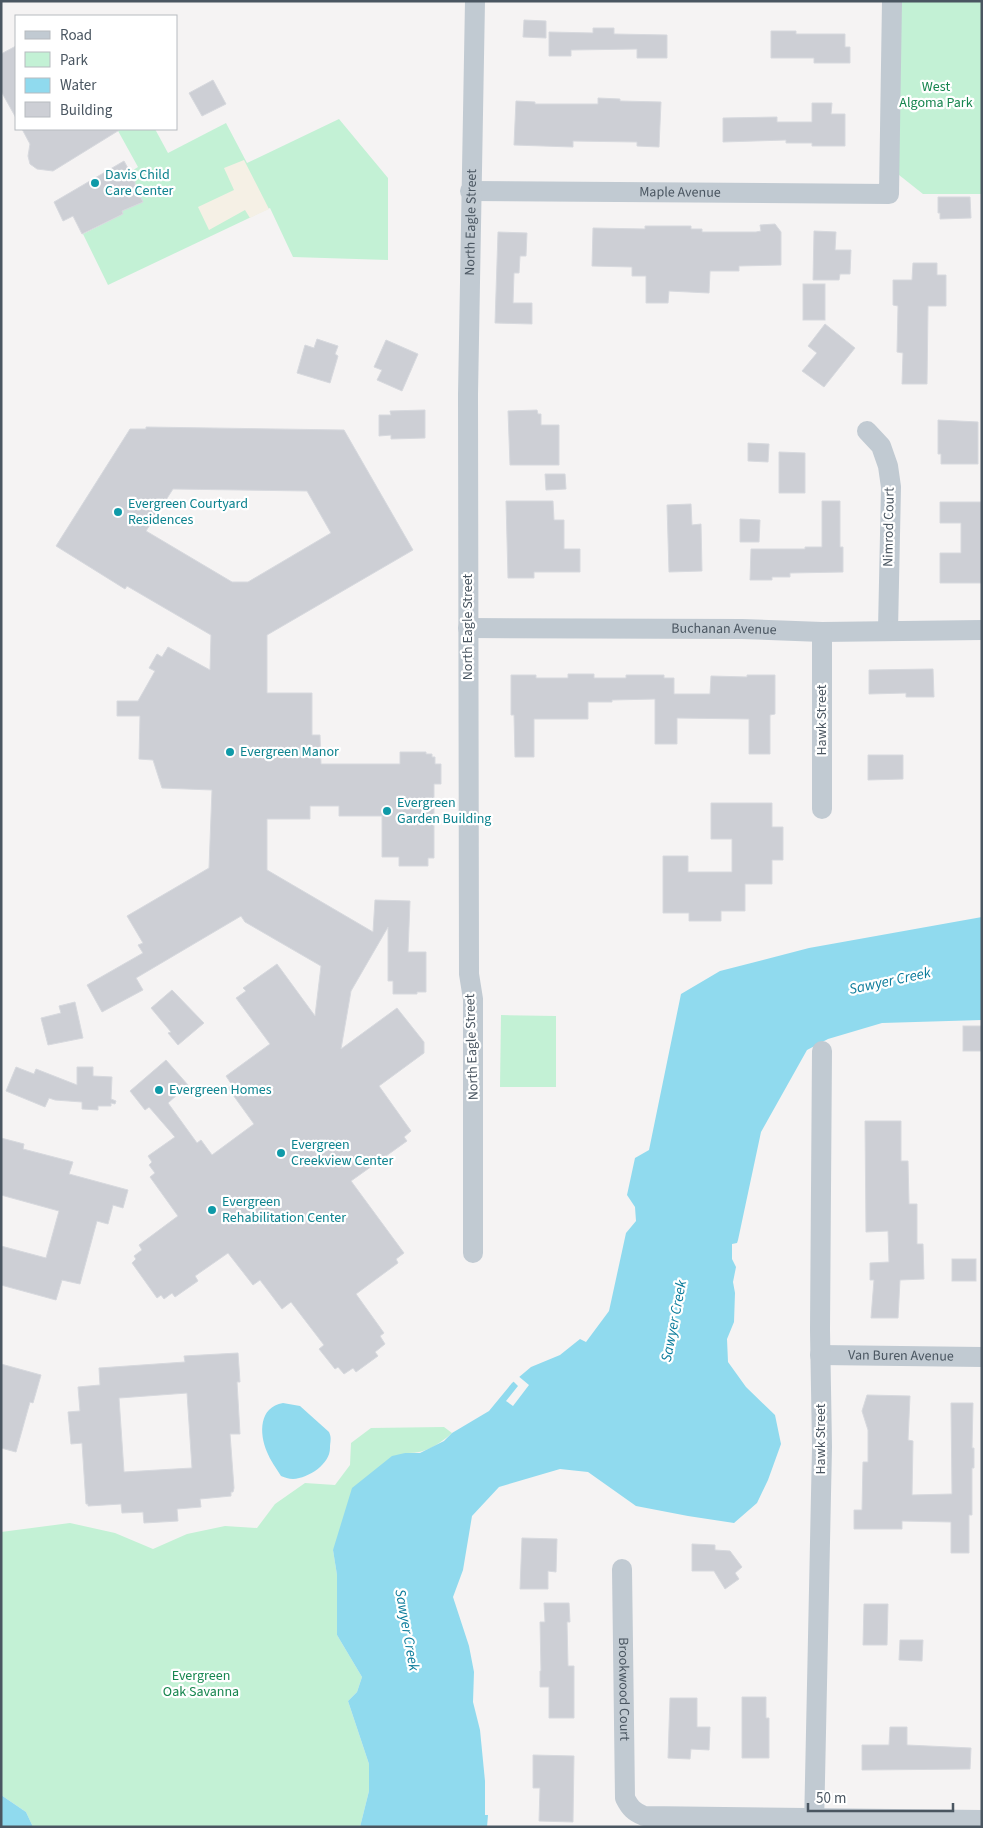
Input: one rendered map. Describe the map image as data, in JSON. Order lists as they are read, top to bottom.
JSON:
{
  "streets": {
    "street": [
      "Maple Avenue",
      "North Eagle Street",
      "Nimrod Court",
      "Buchanan Avenue",
      "Hawk Street",
      "Van Buren Avenue",
      "Brookwood Court"
    ]
  },
  "crossings": [
    ["Maple Avenue", "North Eagle Street"],
    ["North Eagle Street", "Buchanan Avenue"],
    ["Nimrod Court", "Buchanan Avenue"],
    ["Buchanan Avenue", "Hawk Street"],
    ["Hawk Street", "Van Buren Avenue"],
    ["Hawk Street", "Brookwood Court"]
  ],
  "water": ["Sawyer Creek"],
  "parks": ["West Algoma Park", "Evergreen Oak Savanna"],
  "places": [
    "Davis Child Care Center",
    "Evergreen Courtyard Residences",
    "Evergreen Manor",
    "Evergreen Garden Building",
    "Evergreen Homes",
    "Evergreen Creekview Center",
    "Evergreen Rehabilitation Center"
  ],
  "legend": [
    "Road",
    "Park",
    "Water",
    "Building"
  ],
  "scale_bar": "50 m"
}
